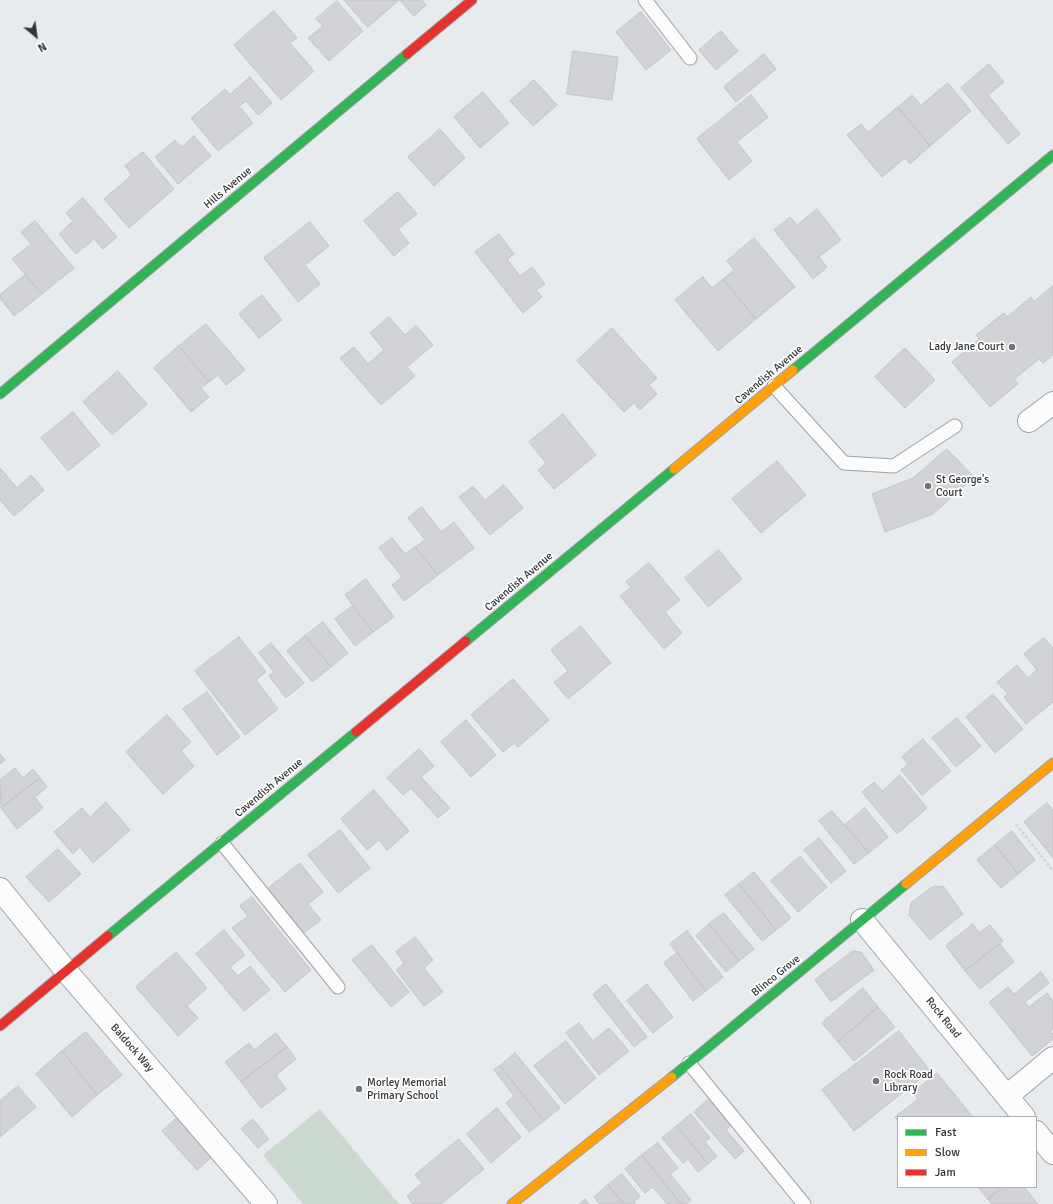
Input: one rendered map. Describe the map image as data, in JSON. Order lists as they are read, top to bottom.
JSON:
{
  "streets": {
    "street": [
      "Hills Avenue",
      "Cavendish Avenue",
      "Blinco Grove",
      "Rock Road",
      "Baldock Way"
    ]
  },
  "crossings": [
    ["Cavendish Avenue", "Baldock Way"],
    ["Blinco Grove", "Rock Road"]
  ],
  "places": [
    "Lady Jane Court",
    "St George's Court",
    "Rock Road Library",
    "Morley Memorial Primary School"
  ],
  "legend": ["Fast", "Slow", "Jam"],
  "north": "bottom right"
}
